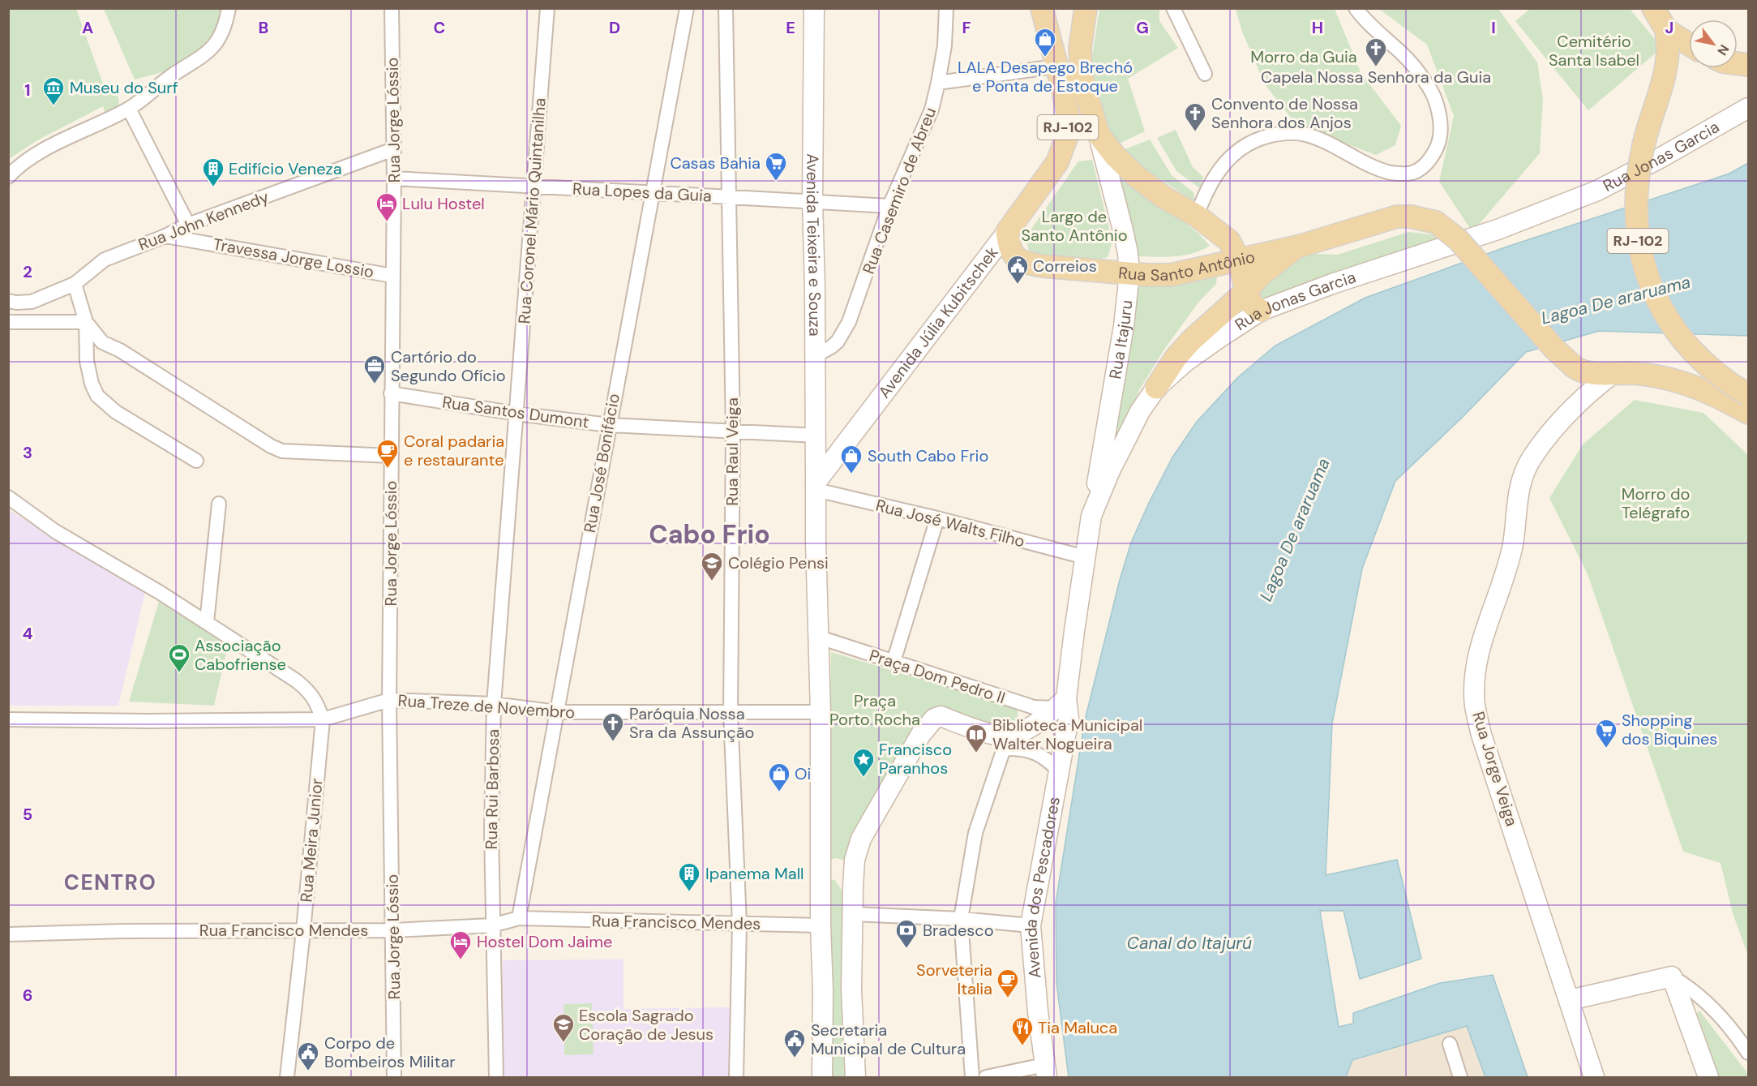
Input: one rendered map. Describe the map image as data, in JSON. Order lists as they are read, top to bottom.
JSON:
{
  "streets": {
    "main road": [
      "RJ-102",
      "Rua Jonas Garcia",
      "Avenida Teixeira e Souza",
      "Rua Santo Antônio",
      "Avenida Júlia Kubitschek",
      "Rua Itajuru",
      "Rua Jorge Veiga",
      "Avenida dos Pescadores"
    ],
    "street": [
      "Rua Jorge Lóssio",
      "Rua Casemiro de Abreu",
      "Rua Lopes da Guia",
      "Rua Coronel Mário Quintanilha",
      "Rua John Kennedy",
      "Travessa Jorge Lossio",
      "Rua Santos Dumont",
      "Rua Raul Veiga",
      "Rua José Bonifácio",
      "Rua José Walts Filho",
      "Praça Dom Pedro II",
      "Rua Treze de Novembro",
      "Rua Rui Barbosa",
      "Rua Meira Junior",
      "Rua Francisco Mendes"
    ]
  },
  "crossings": [
    ["Rua Jorge Lóssio", "Rua Lopes da Guia"],
    ["Rua Jorge Lóssio", "Rua John Kennedy"],
    ["Rua Jorge Lóssio", "Travessa Jorge Lossio"],
    ["Rua Jorge Lóssio", "Rua Santos Dumont"],
    ["Rua Jorge Lóssio", "Rua Treze de Novembro"],
    ["Rua Jorge Lóssio", "Rua Francisco Mendes"],
    ["Rua Jonas Garcia", "Rua Itajuru"],
    ["Rua Jonas Garcia", "Rua José Walts Filho"],
    ["Rua Jonas Garcia", "Praça Dom Pedro II"],
    ["Rua Jonas Garcia", "Avenida dos Pescadores"],
    ["Rua Casemiro de Abreu", "Rua Lopes da Guia"],
    ["Rua Casemiro de Abreu", "Avenida Teixeira e Souza"],
    ["Rua Lopes da Guia", "Rua Coronel Mário Quintanilha"],
    ["Rua Lopes da Guia", "Avenida Teixeira e Souza"],
    ["Rua Lopes da Guia", "Rua Raul Veiga"],
    ["Rua Lopes da Guia", "Rua José Bonifácio"],
    ["Rua Coronel Mário Quintanilha", "Rua Santos Dumont"],
    ["Rua Coronel Mário Quintanilha", "Rua Rui Barbosa"],
    ["Rua John Kennedy", "Travessa Jorge Lossio"],
    ["Avenida Teixeira e Souza", "Avenida Júlia Kubitschek"],
    ["Avenida Teixeira e Souza", "Rua Santos Dumont"],
    ["Avenida Teixeira e Souza", "Rua José Walts Filho"],
    ["Rua Santo Antônio", "Avenida Júlia Kubitschek"],
    ["Rua Santo Antônio", "Rua Itajuru"],
    ["Avenida Júlia Kubitschek", "Rua José Walts Filho"],
    ["Rua Santos Dumont", "Rua Raul Veiga"],
    ["Rua Santos Dumont", "Rua José Bonifácio"],
    ["Rua Santos Dumont", "Rua Rui Barbosa"],
    ["Rua Raul Veiga", "Rua Treze de Novembro"],
    ["Rua Raul Veiga", "Rua Francisco Mendes"],
    ["Rua José Bonifácio", "Rua Treze de Novembro"],
    ["Rua José Bonifácio", "Rua Francisco Mendes"],
    ["Praça Dom Pedro II", "Avenida dos Pescadores"],
    ["Rua Treze de Novembro", "Rua Rui Barbosa"],
    ["Rua Treze de Novembro", "Rua Meira Junior"],
    ["Rua Rui Barbosa", "Rua Francisco Mendes"],
    ["Rua Meira Junior", "Rua Francisco Mendes"]
  ],
  "districts": ["Cabo Frio", "CENTRO"],
  "water": ["Lagoa De araruama", "Canal do Itajurú"],
  "parks": [
    "Cemitério Santa Isabel",
    "Morro da Guia",
    "Largo de Santo Antônio",
    "Morro do Telégrafo",
    "Praça Porto Rocha"
  ],
  "places": {
    "shop": ["LALA Desapego Brechó e Ponta de Estoque", "South Cabo Frio", "Oi"],
    "church": ["Capela Nossa Senhora da Guia", "Convento de Nossa Senhora dos Anjos", "Paróquia Nossa Sra da Assunção"],
    "museum": ["Museu do Surf"],
    "supermarket": ["Casas Bahia", "Shopping dos Biquines"],
    "building": ["Edifício Veneza", "Ipanema Mall"],
    "hotel": ["Lulu Hostel", "Hostel Dom Jaime"],
    "public building": ["Correios", "Secretaria Municipal de Cultura", "Corpo de Bombeiros Militar"],
    "office": ["Cartório do Segundo Ofício"],
    "cafe": ["Coral padaria e restaurante", "Sorveteria Italia"],
    "school or university": ["Colégio Pensi", "Escola Sagrado Coração de Jesus"],
    "sports": ["Associação Cabofriense"],
    "library": ["Biblioteca Municipal Walter Nogueira"],
    "place": ["Francisco Paranhos"],
    "bank": ["Bradesco"],
    "restaurant": ["Tia Maluca"]
  },
  "north": "bottom right",
  "grid": {
    "columns": [
      "A",
      "B",
      "C",
      "D",
      "E",
      "F",
      "G",
      "H",
      "I",
      "J"
    ],
    "rows": [
      "1",
      "2",
      "3",
      "4",
      "5",
      "6"
    ]
  }
}
